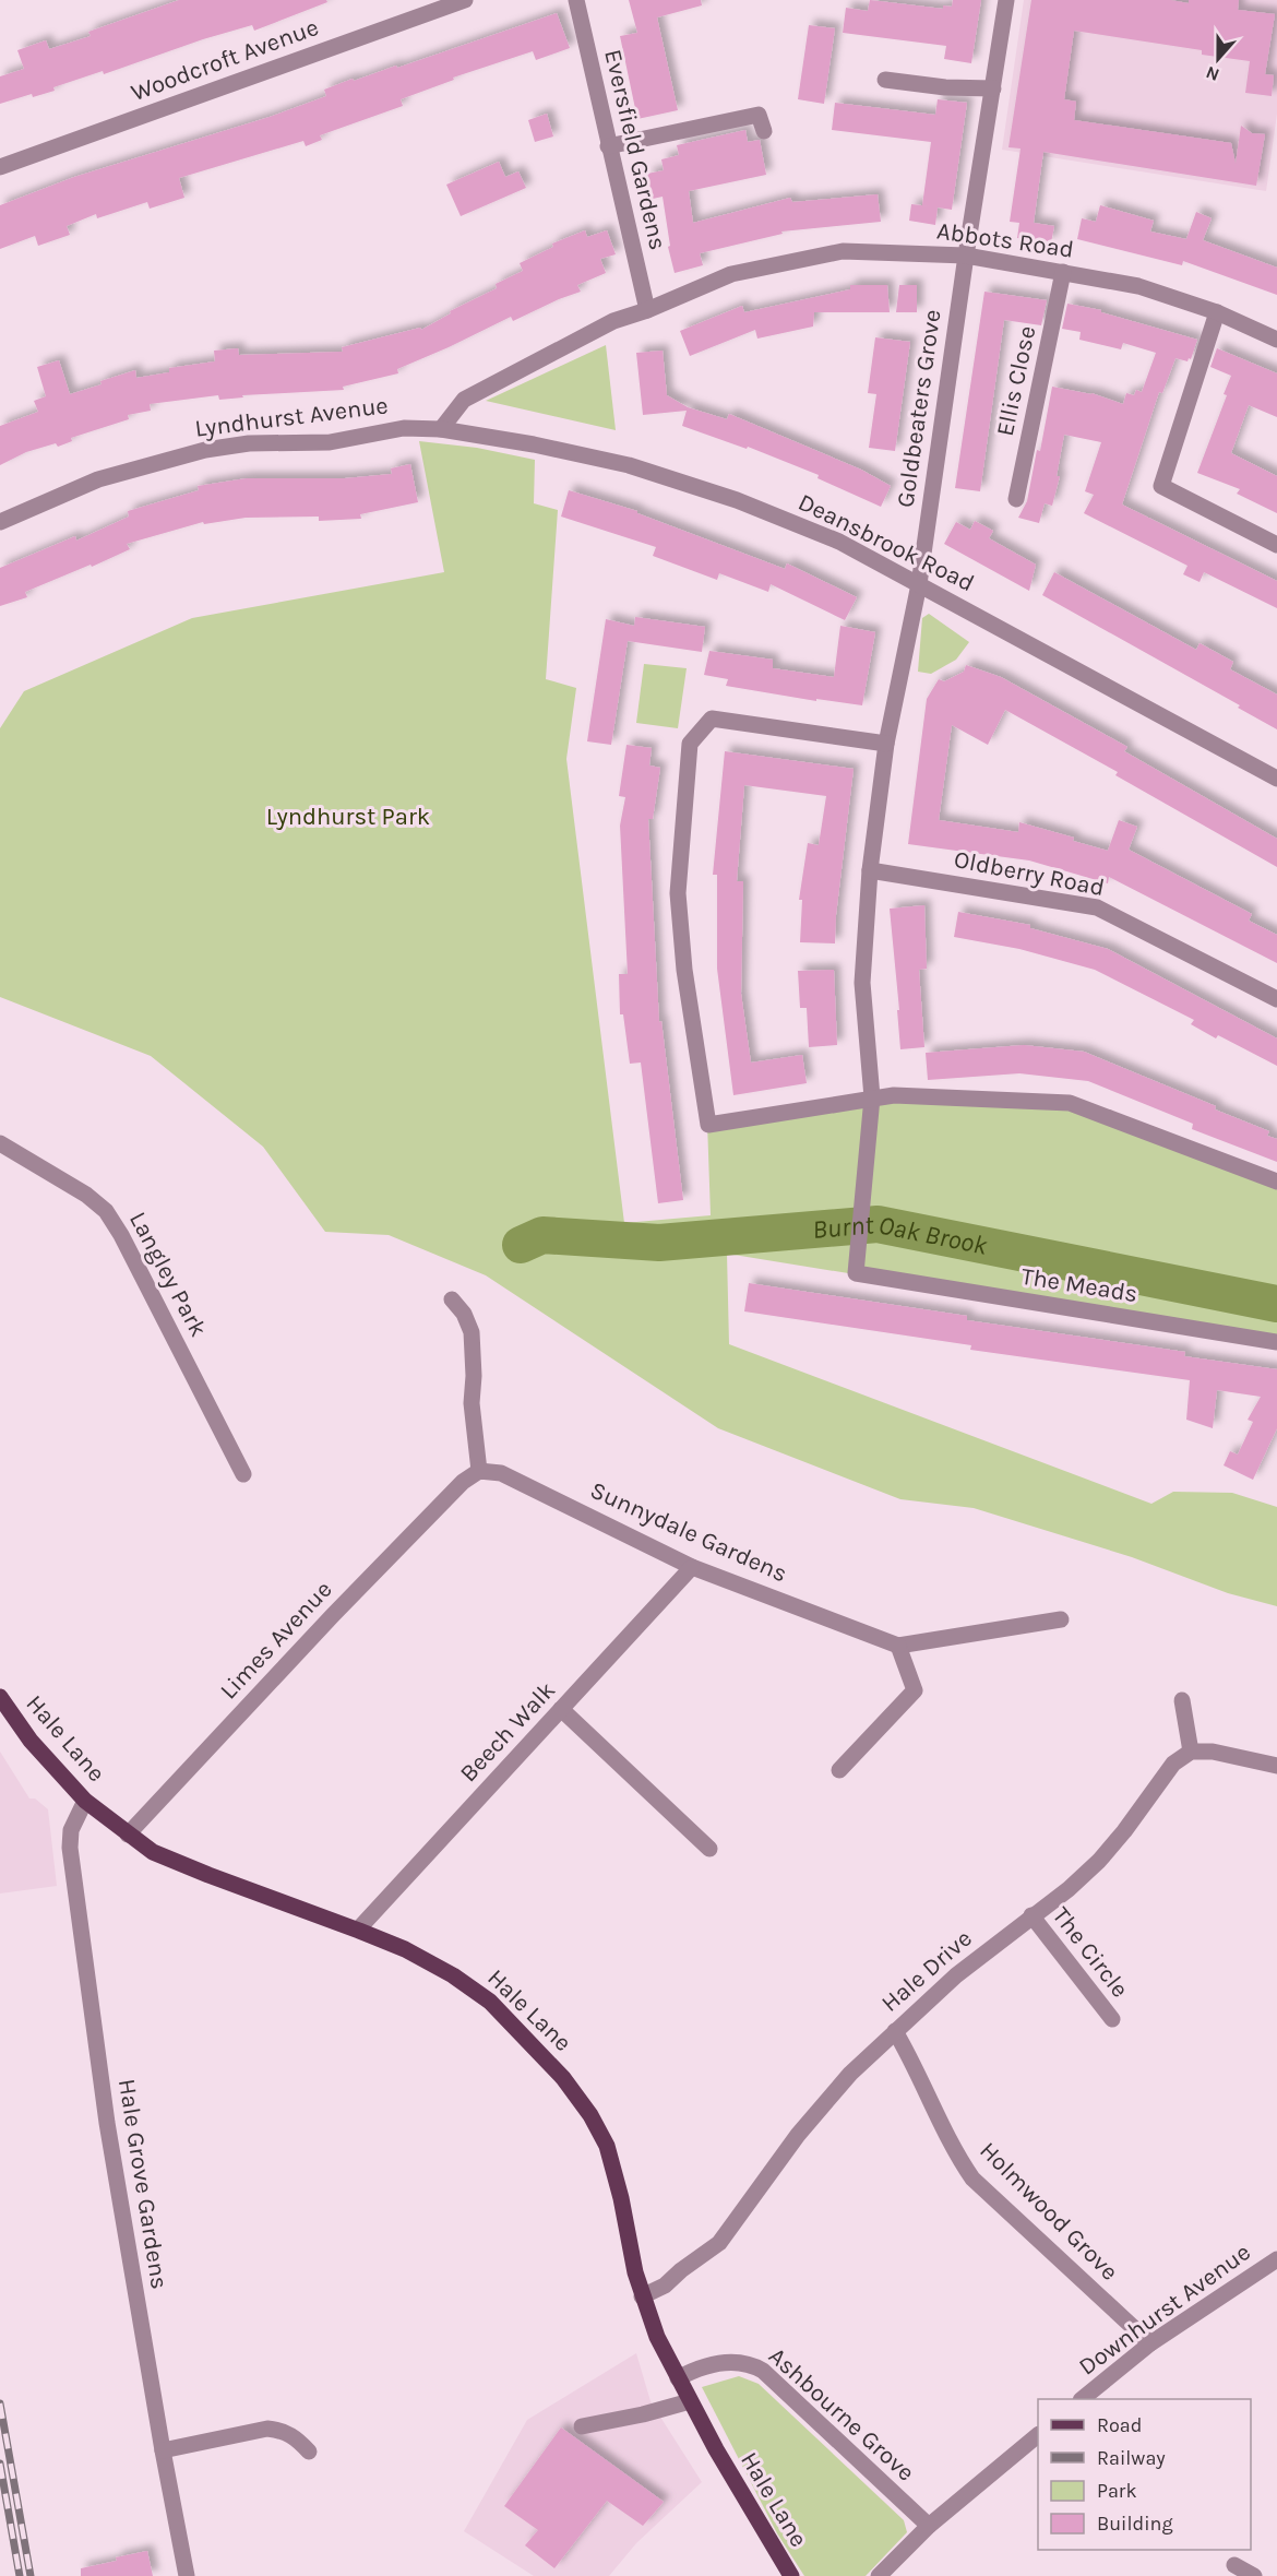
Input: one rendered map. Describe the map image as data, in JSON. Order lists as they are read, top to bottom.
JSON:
{
  "streets": {
    "main road": ["Hale Lane"],
    "street": [
      "Woodcroft Avenue",
      "Eversfield Gardens",
      "Abbots Road",
      "Ellis Close",
      "Goldbeaters Grove",
      "Lyndhurst Avenue",
      "Deansbrook Road",
      "Oldberry Road",
      "Langley Park",
      "The Meads",
      "Sunnydale Gardens",
      "Limes Avenue",
      "Beech Walk",
      "The Circle",
      "Hale Drive",
      "Hale Grove Gardens",
      "Holmwood Grove",
      "Downhurst Avenue",
      "Ashbourne Grove"
    ]
  },
  "crossings": [
    ["Eversfield Gardens", "Abbots Road"],
    ["Abbots Road", "Ellis Close"],
    ["Abbots Road", "Goldbeaters Grove"],
    ["Goldbeaters Grove", "Deansbrook Road"],
    ["Goldbeaters Grove", "Oldberry Road"],
    ["Goldbeaters Grove", "The Meads"],
    ["Lyndhurst Avenue", "Deansbrook Road"],
    ["Sunnydale Gardens", "Limes Avenue"],
    ["Sunnydale Gardens", "Beech Walk"],
    ["Limes Avenue", "Hale Lane"],
    ["Beech Walk", "Hale Lane"],
    ["Hale Lane", "Hale Drive"],
    ["Hale Lane", "Hale Grove Gardens"],
    ["Hale Lane", "Ashbourne Grove"],
    ["The Circle", "Hale Drive"],
    ["Hale Drive", "Holmwood Grove"],
    ["Holmwood Grove", "Downhurst Avenue"]
  ],
  "water": ["Burnt Oak Brook"],
  "parks": ["Lyndhurst Park"],
  "legend": [
    "Road",
    "Railway",
    "Park",
    "Building"
  ],
  "north": "bottom"
}
